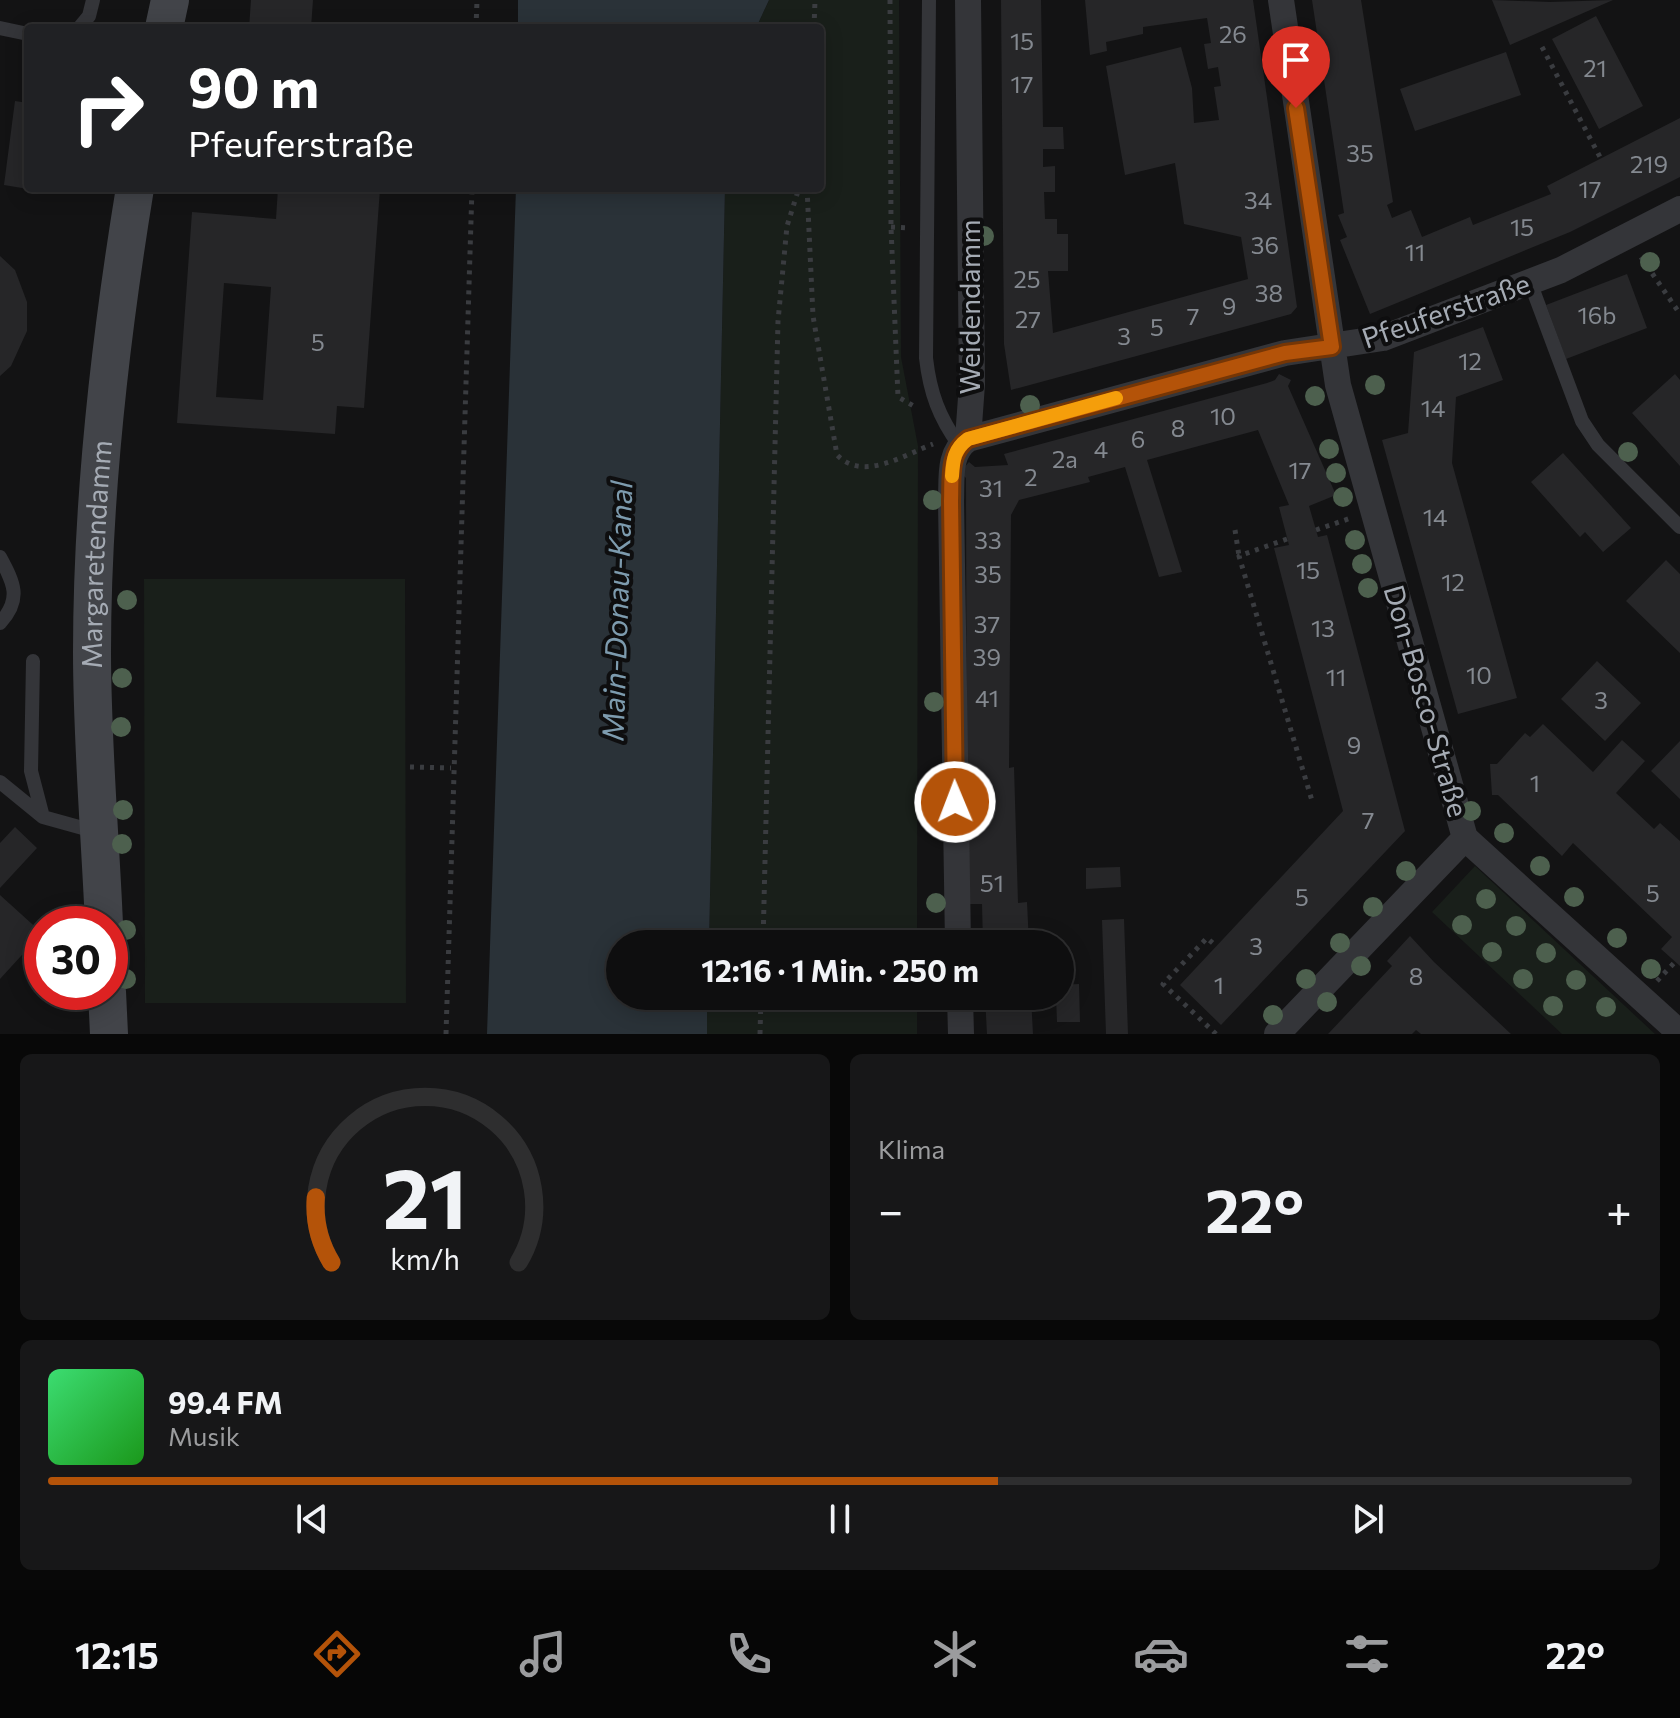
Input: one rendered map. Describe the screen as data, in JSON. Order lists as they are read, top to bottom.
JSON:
{
  "streets": {
    "street": [
      "Weidendamm",
      "Pfeuferstraße",
      "Margaretendamm",
      "Don-Bosco-Straße"
    ]
  },
  "crossings": [
    ["Weidendamm", "Pfeuferstraße"],
    ["Pfeuferstraße", "Don-Bosco-Straße"]
  ],
  "water": ["Main-Donau-Kanal"],
  "house_numbers": [
    "26",
    "15",
    "21",
    "17",
    "35",
    "219",
    "17",
    "34",
    "15",
    "36",
    "11",
    "25",
    "38",
    "9",
    "16b",
    "7",
    "27",
    "5",
    "3",
    "5",
    "12",
    "14",
    "10",
    "8",
    "6",
    "4",
    "2a",
    "17",
    "2",
    "31",
    "14",
    "33",
    "15",
    "35",
    "12",
    "37",
    "13",
    "39",
    "10",
    "11",
    "41",
    "3",
    "9",
    "1",
    "7",
    "51",
    "5",
    "5",
    "3",
    "8",
    "1"
  ],
  "page": {
    "turn": ["90 m", "Pfeuferstraße"],
    "limit": "30",
    "trip": "12:16 · 1 Min. · 250 m",
    "tile": "Klima",
    "heat": ["−", "22°", "+"],
    "song": ["99.4 FM", "Musik"],
    "tabs": ["12:15", "22°"],
    "gauge": ["21", "km/h"]
  }
}
